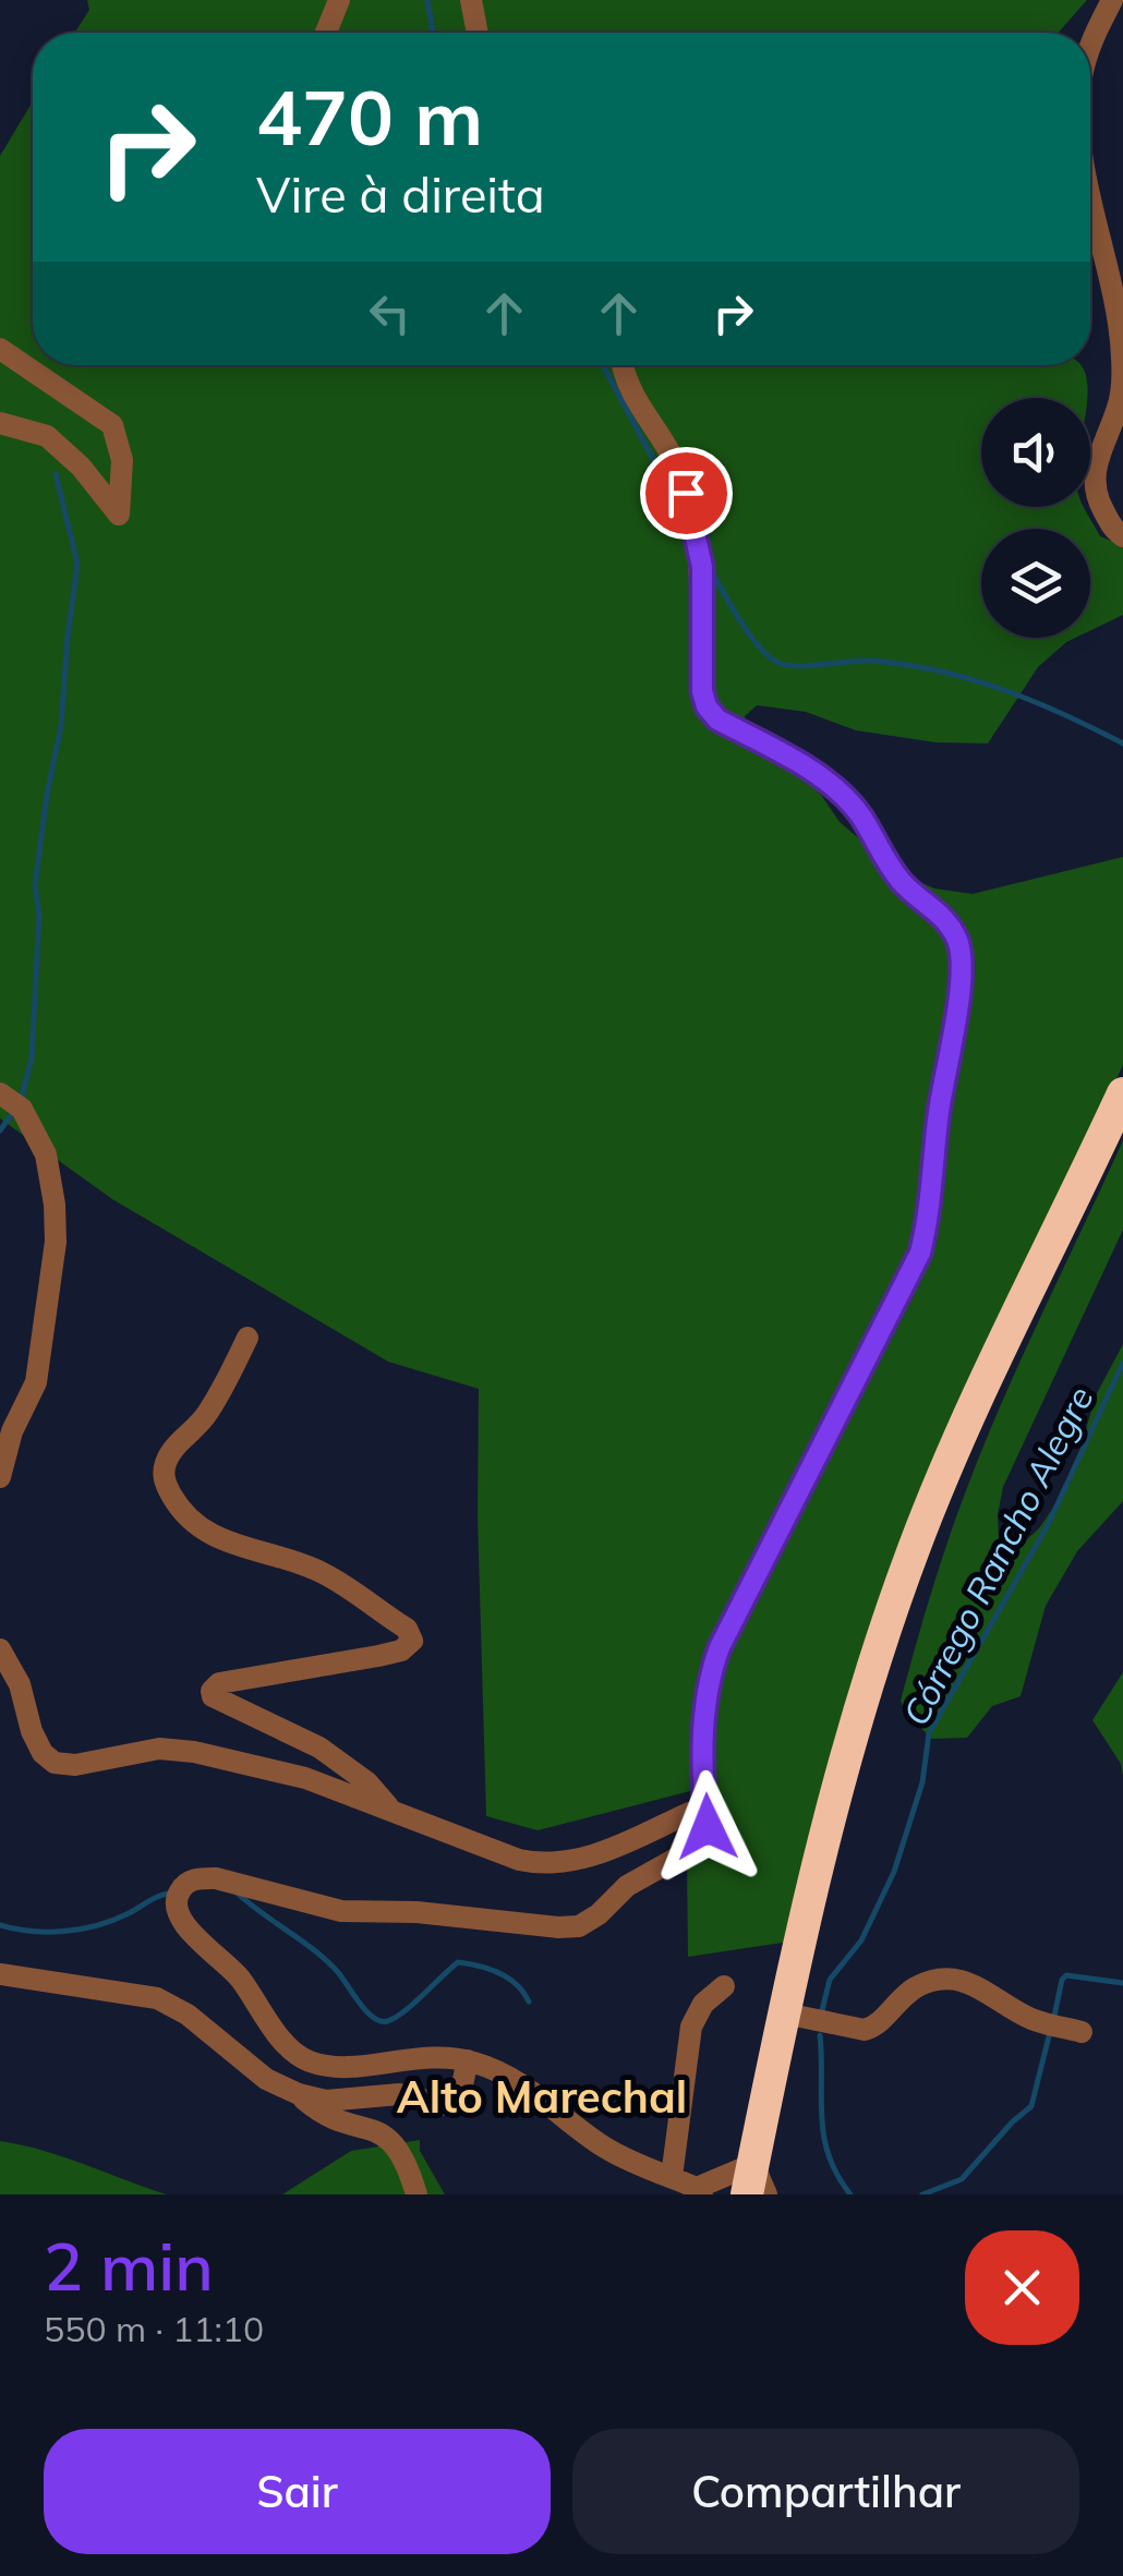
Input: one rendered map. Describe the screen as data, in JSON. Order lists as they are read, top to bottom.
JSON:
{
  "districts": ["Alto Marechal"],
  "water": ["Córrego Rancho Alegre"],
  "page": {
    "turn": ["470 m", "Vire à direita"],
    "heading": ["2 min", "550 m · 11:10"],
    "buttons": ["Sair", "Compartilhar"]
  }
}
